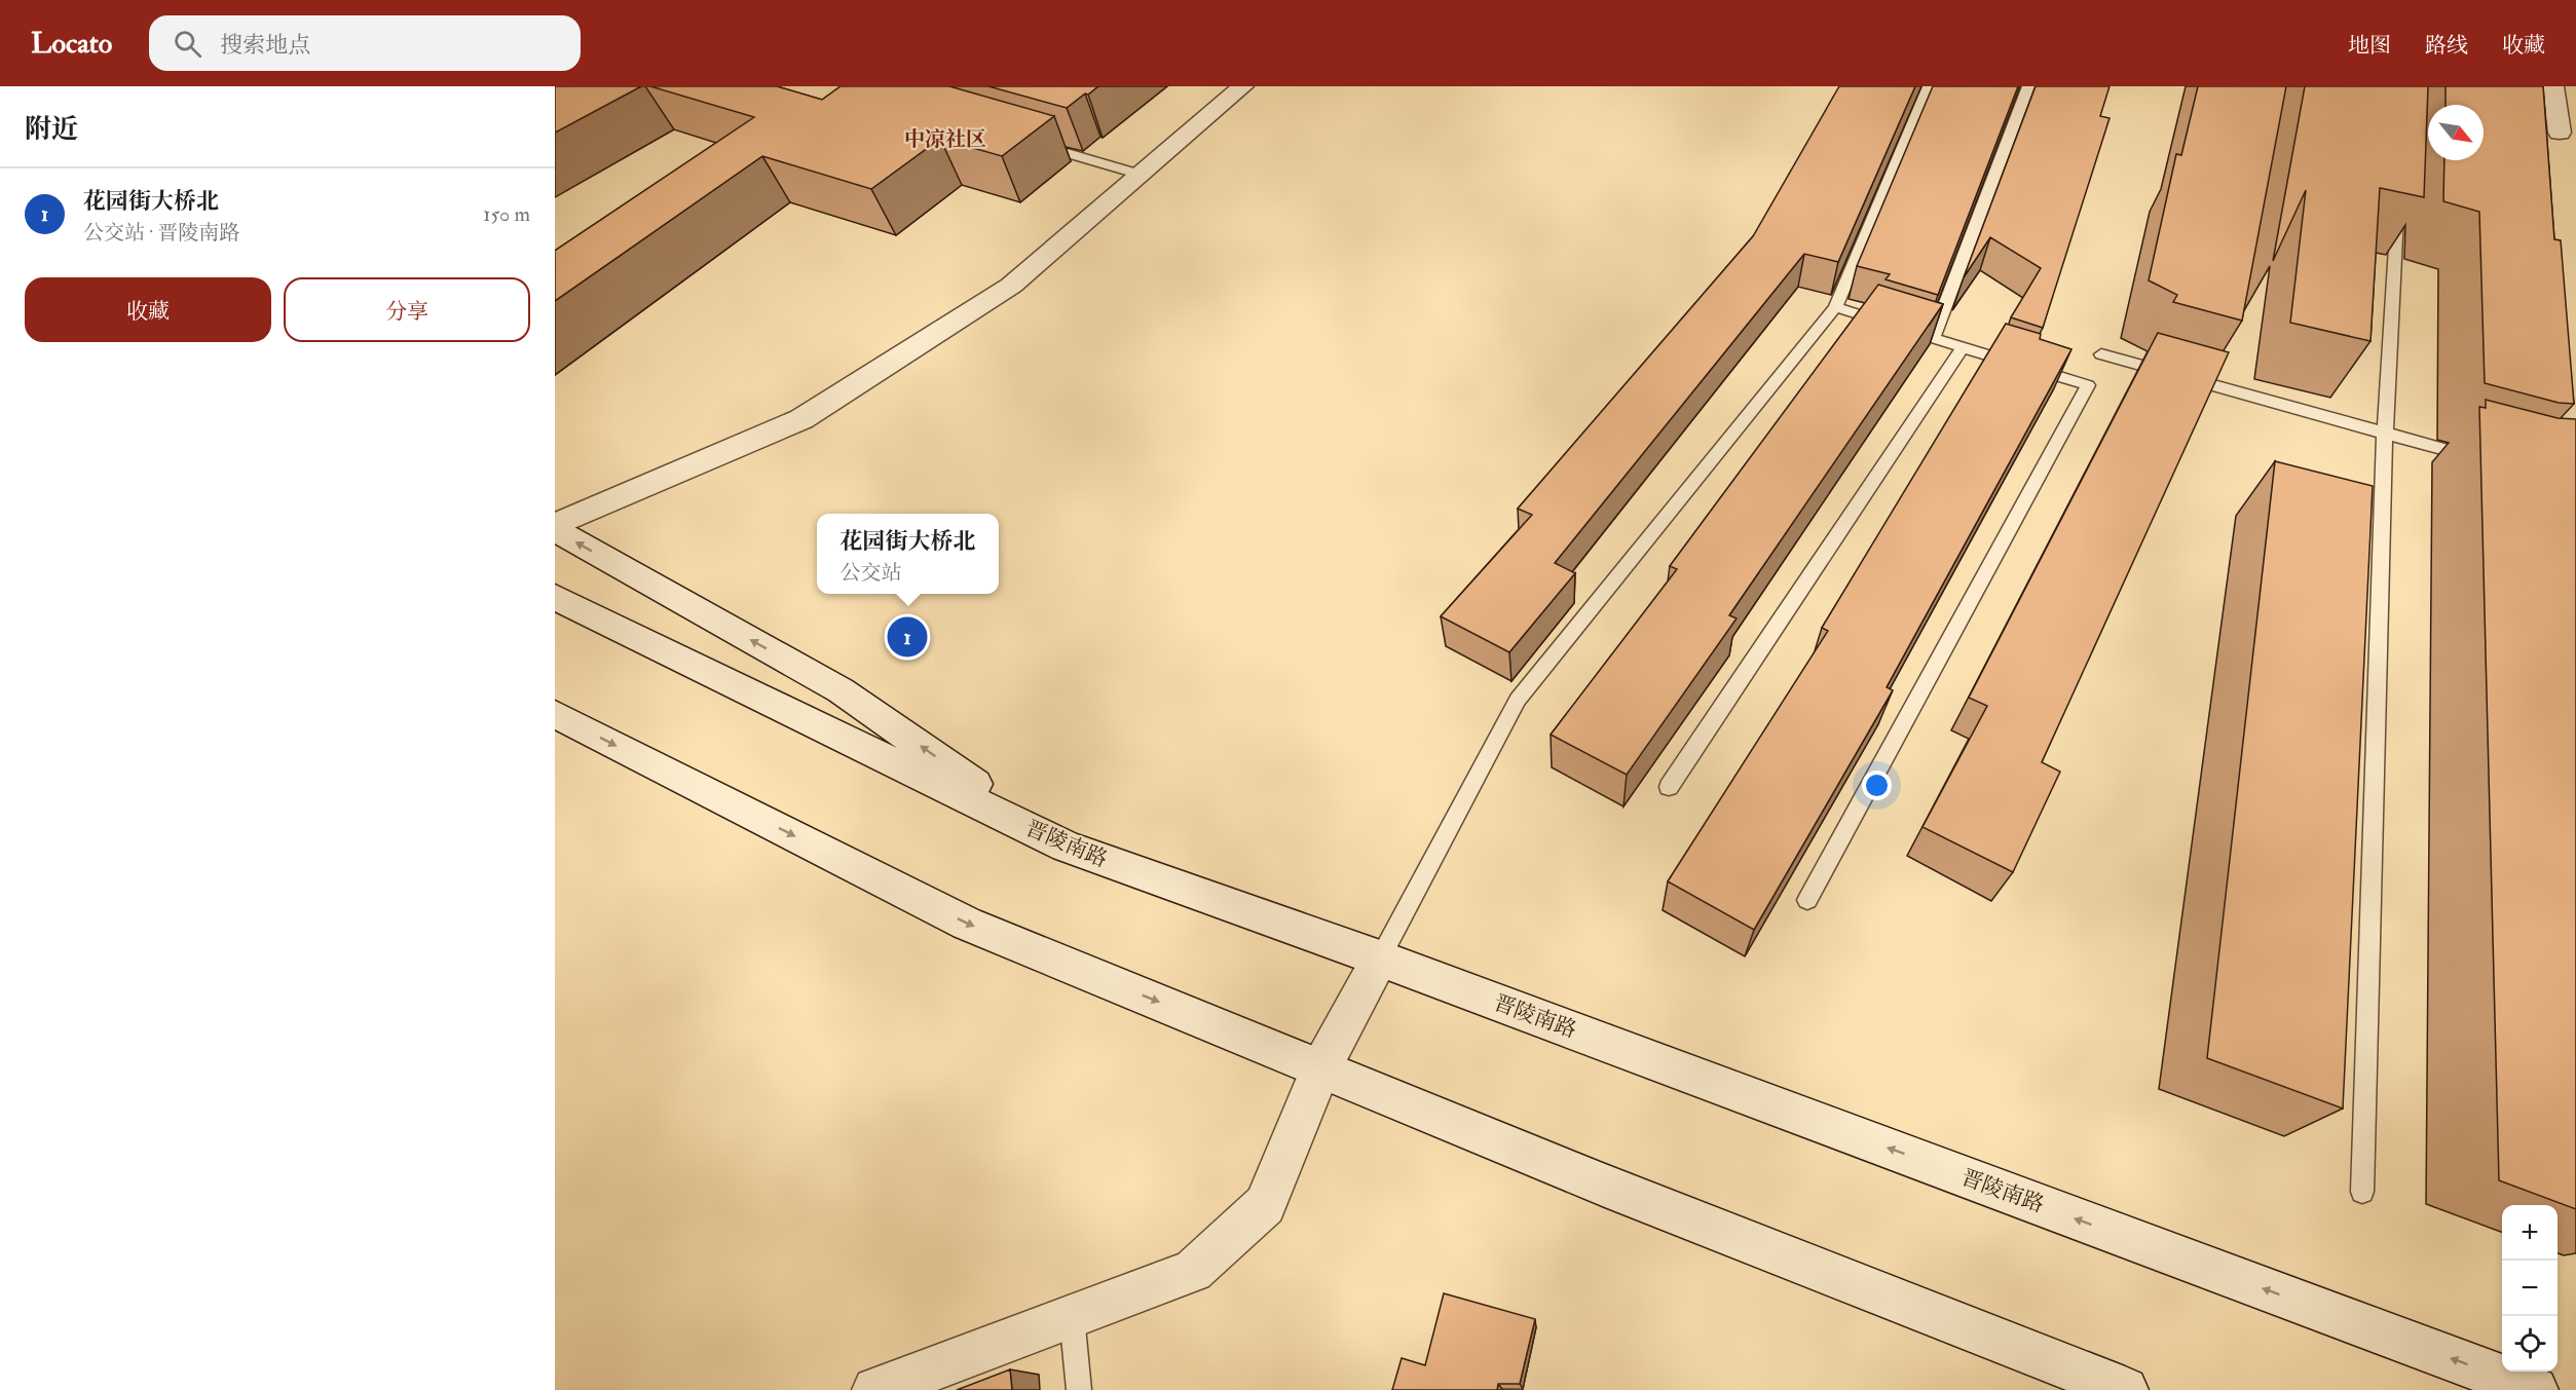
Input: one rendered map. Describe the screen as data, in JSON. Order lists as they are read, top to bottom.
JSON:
{
  "streets": {
    "main road": ["晋陵南路"]
  },
  "districts": ["中凉社区"],
  "north": "bottom right",
  "page": {
    "header": "Locato",
    "search": "搜索地点",
    "nav": ["地图", "路线", "收藏"],
    "heading": "附近",
    "list": [
      {
        "mark": "1",
        "name": "花园街大桥北",
        "note": "公交站 · 晋陵南路",
        "value": "150 m"
      }
    ],
    "buttons": ["收藏", "分享"],
    "popup": ["花园街大桥北", "公交站"],
    "pins": "1",
    "map_buttons": ["+", "−"]
  }
}
